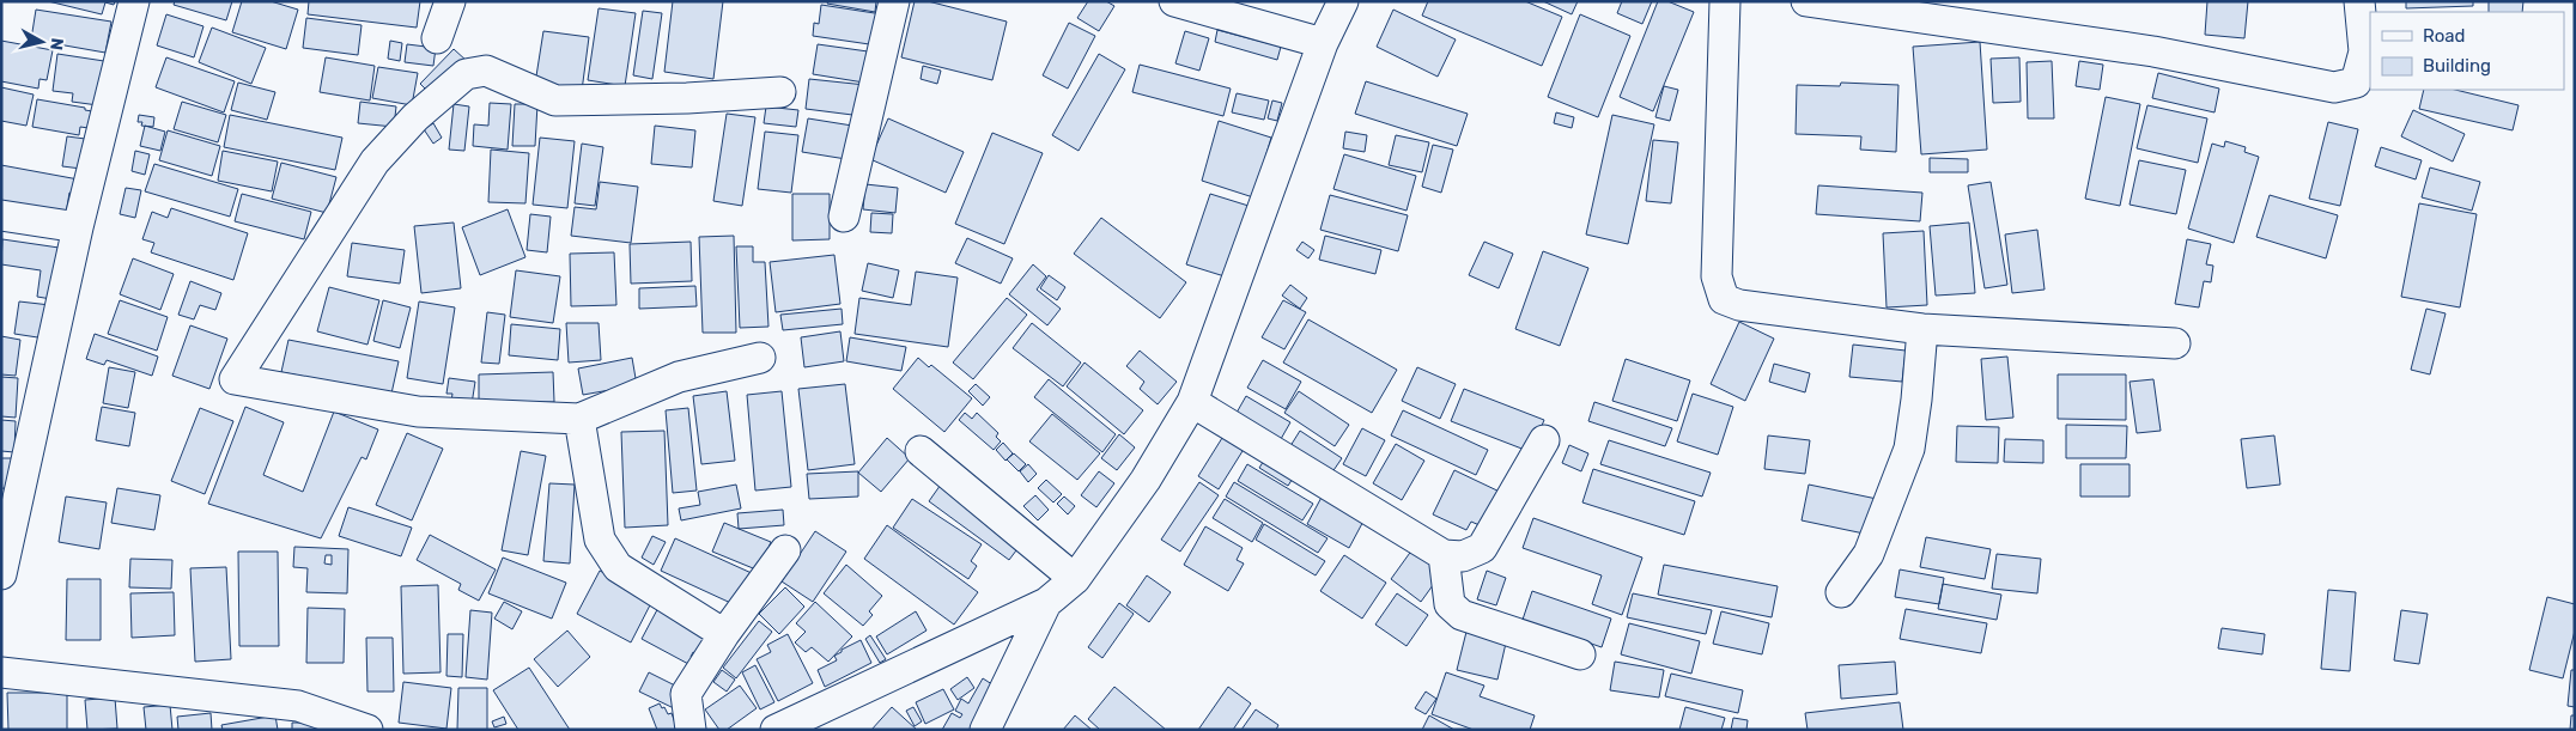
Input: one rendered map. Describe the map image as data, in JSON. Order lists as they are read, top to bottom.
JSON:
{
  "legend": ["Road", "Building"],
  "north": "right"
}
